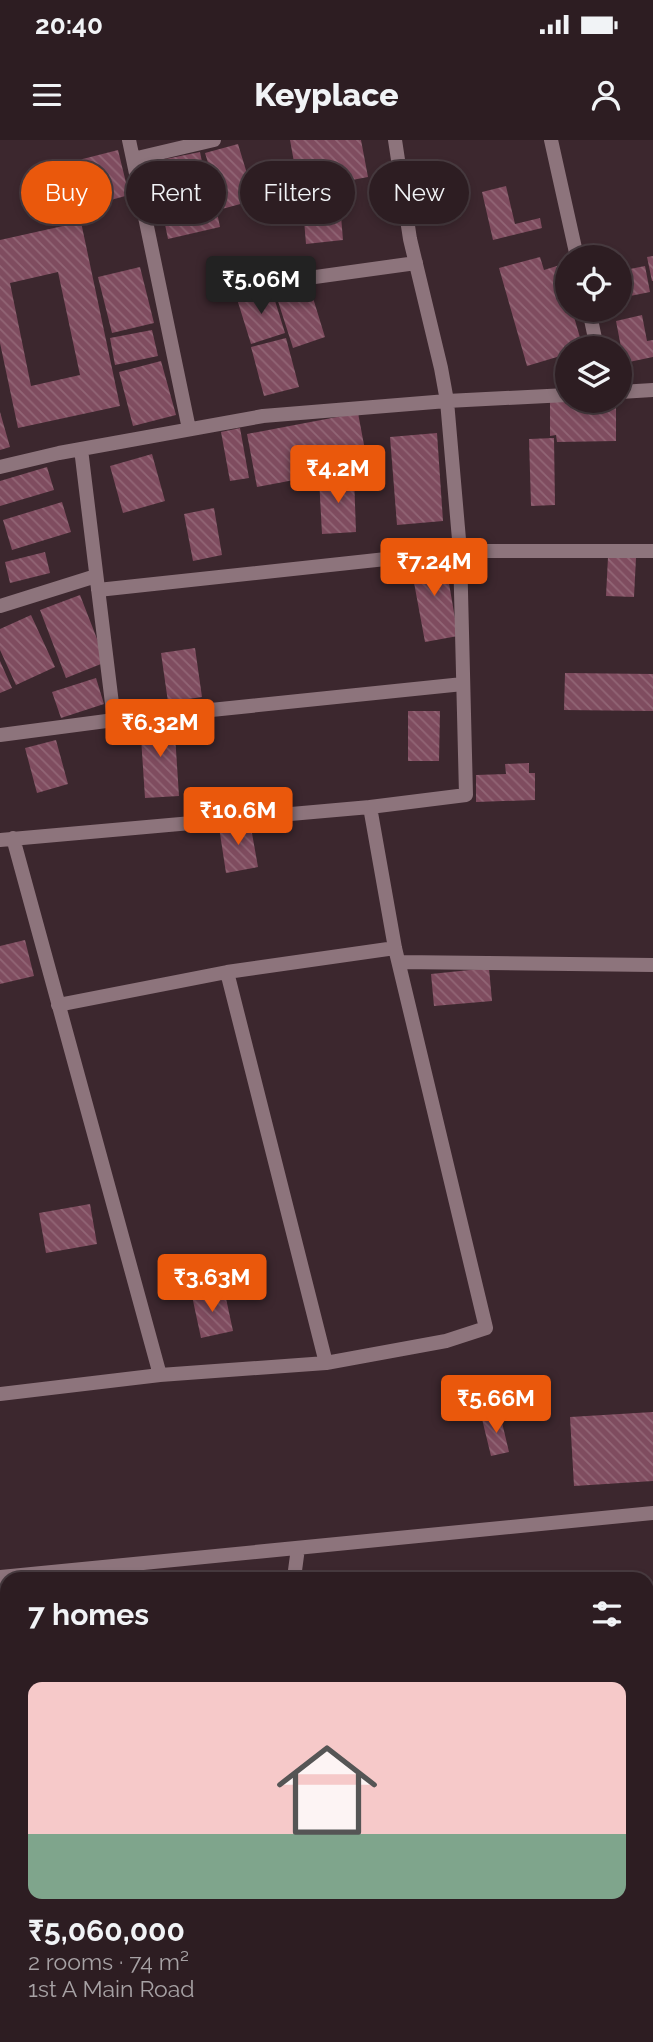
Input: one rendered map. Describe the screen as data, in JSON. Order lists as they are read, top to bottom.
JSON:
{
  "page": {
    "status": "20:40",
    "header": "Keyplace",
    "chip": [
      "Buy",
      "Rent",
      "Filters",
      "New"
    ],
    "price": [
      "₹5.06M",
      "₹4.2M",
      "₹7.24M",
      "₹6.32M",
      "₹10.6M",
      "₹3.63M",
      "₹5.66M"
    ],
    "heading": "7 homes",
    "list": [
      {
        "name": "₹5,060,000",
        "note": "2 rooms · 74 m² · 1st A Main Road"
      }
    ]
  }
}
